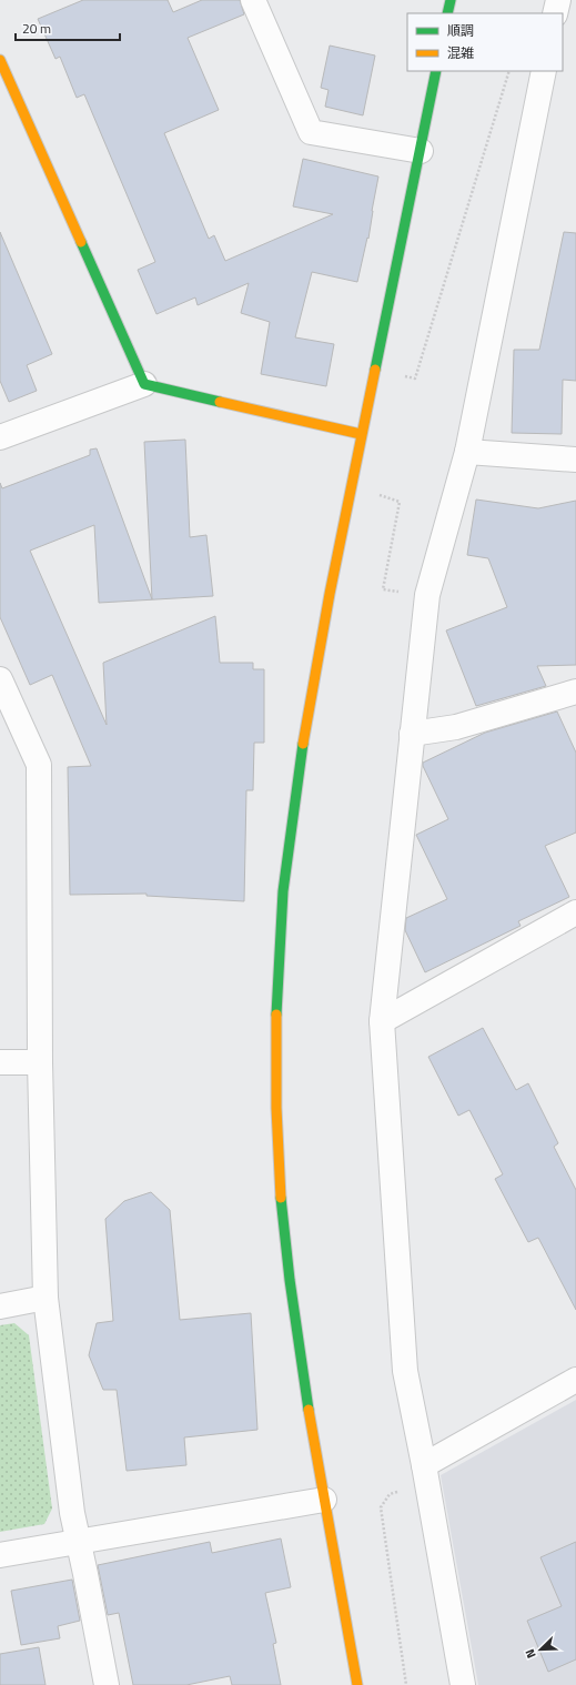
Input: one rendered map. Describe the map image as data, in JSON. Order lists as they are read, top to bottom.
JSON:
{
  "legend": ["順調", "混雑"],
  "scale_bar": "20 m",
  "north": "bottom left"
}
